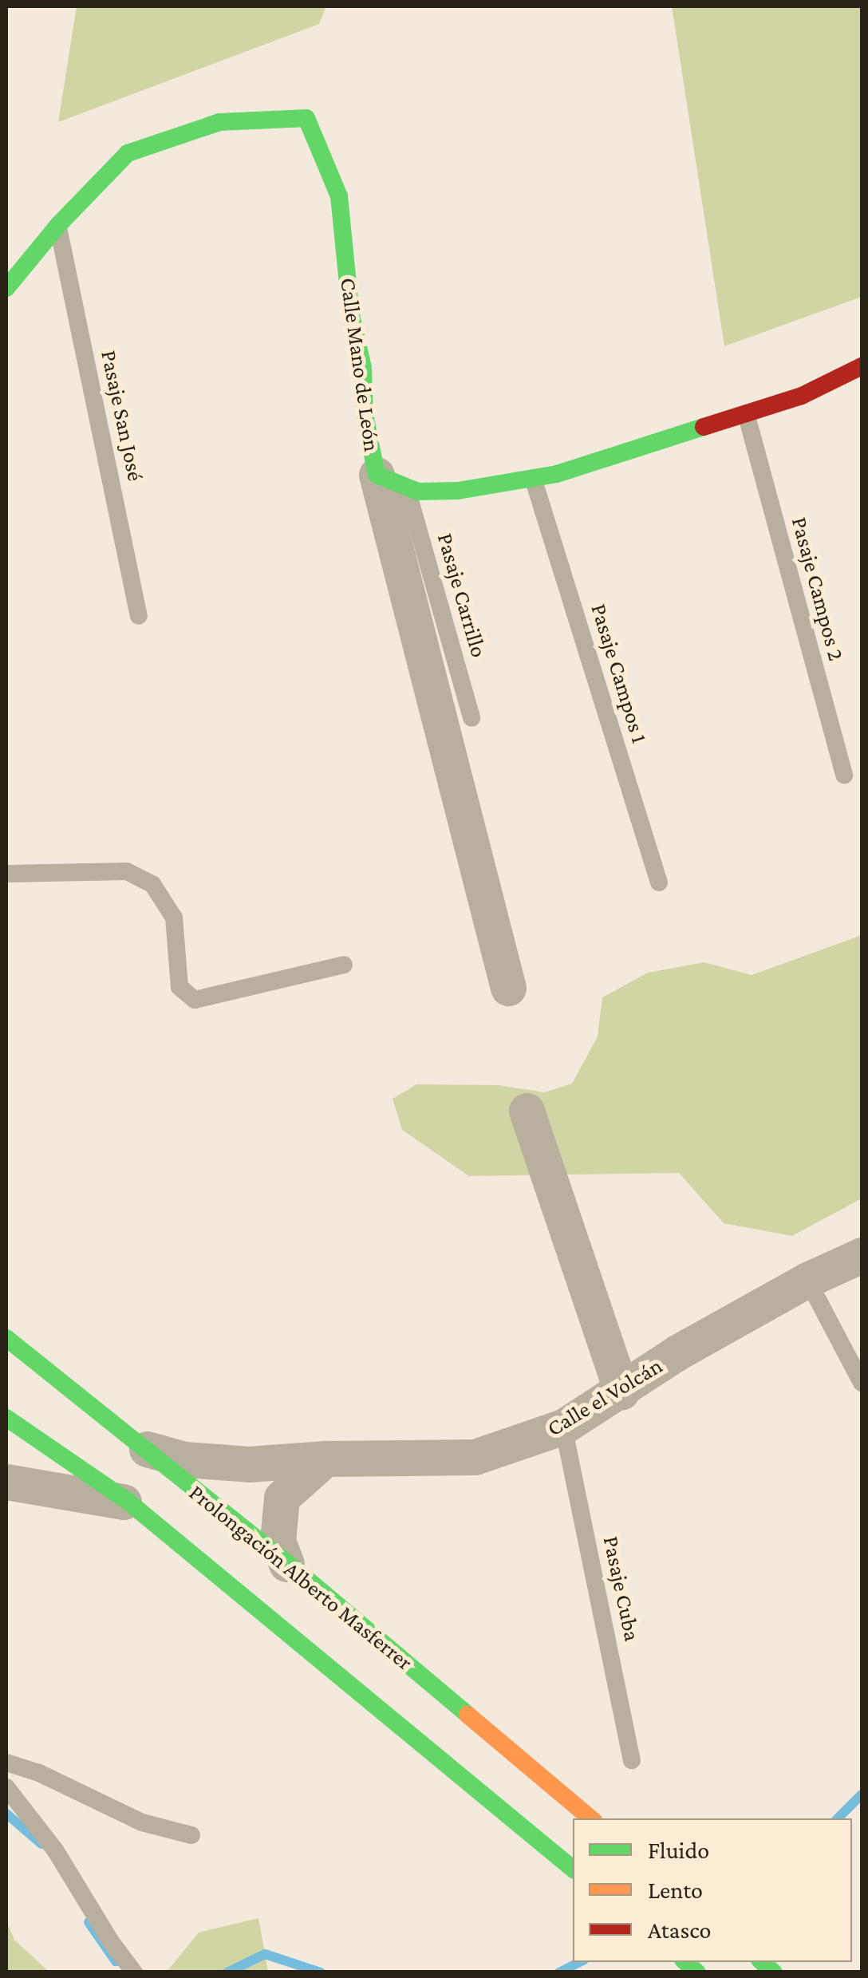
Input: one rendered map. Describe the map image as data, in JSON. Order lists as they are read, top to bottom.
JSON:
{
  "streets": {
    "main road": ["Calle Mano de León", "Prolongación Alberto Masferrer"],
    "street": ["Calle el Volcán"],
    "lane": [
      "Pasaje San José",
      "Pasaje Campos 2",
      "Pasaje Carrillo",
      "Pasaje Campos 1",
      "Pasaje Cuba"
    ]
  },
  "crossings": [
    ["Calle Mano de León", "Pasaje San José"],
    ["Calle Mano de León", "Pasaje Carrillo"],
    ["Calle el Volcán", "Prolongación Alberto Masferrer"],
    ["Calle el Volcán", "Pasaje Cuba"]
  ],
  "legend": ["Fluido", "Lento", "Atasco"]
}
